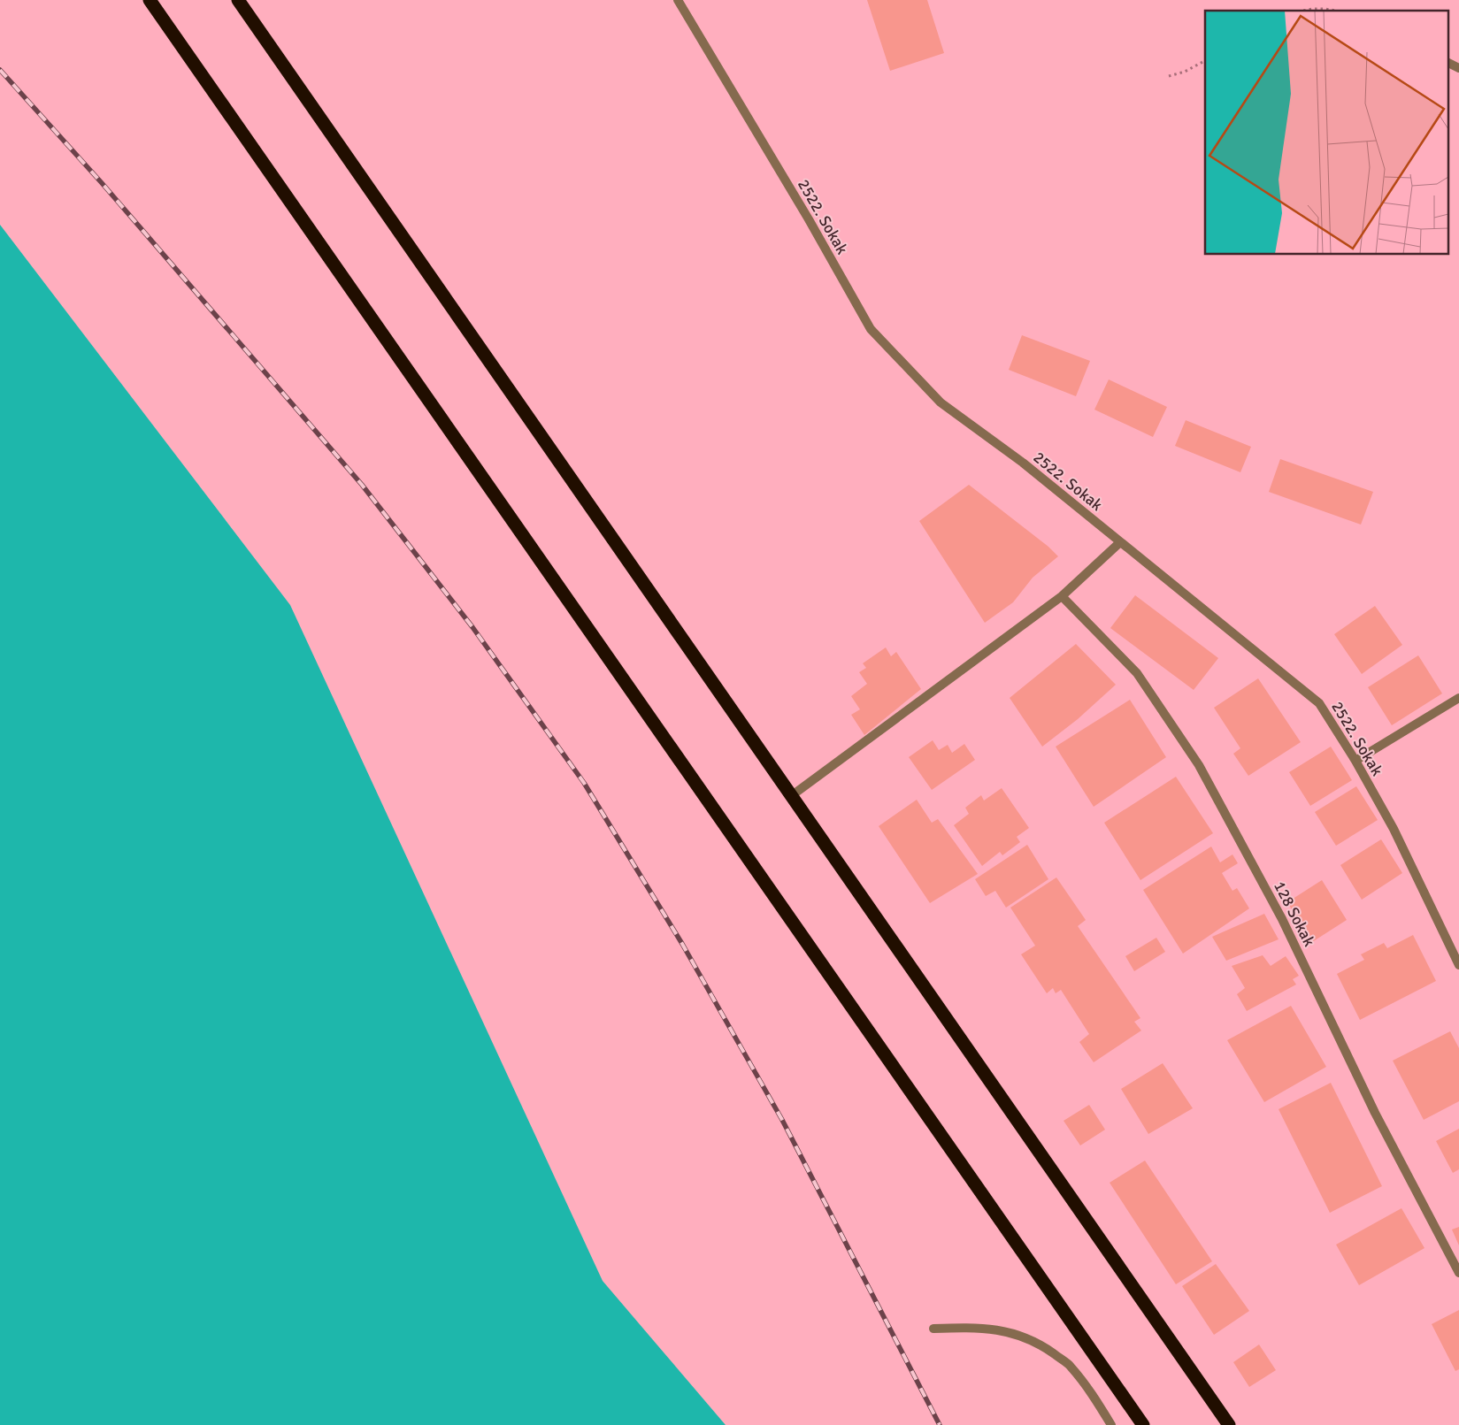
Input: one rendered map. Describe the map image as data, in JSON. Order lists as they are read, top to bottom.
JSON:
{
  "streets": {
    "street": ["2522. Sokak", "128 Sokak"]
  }
}
